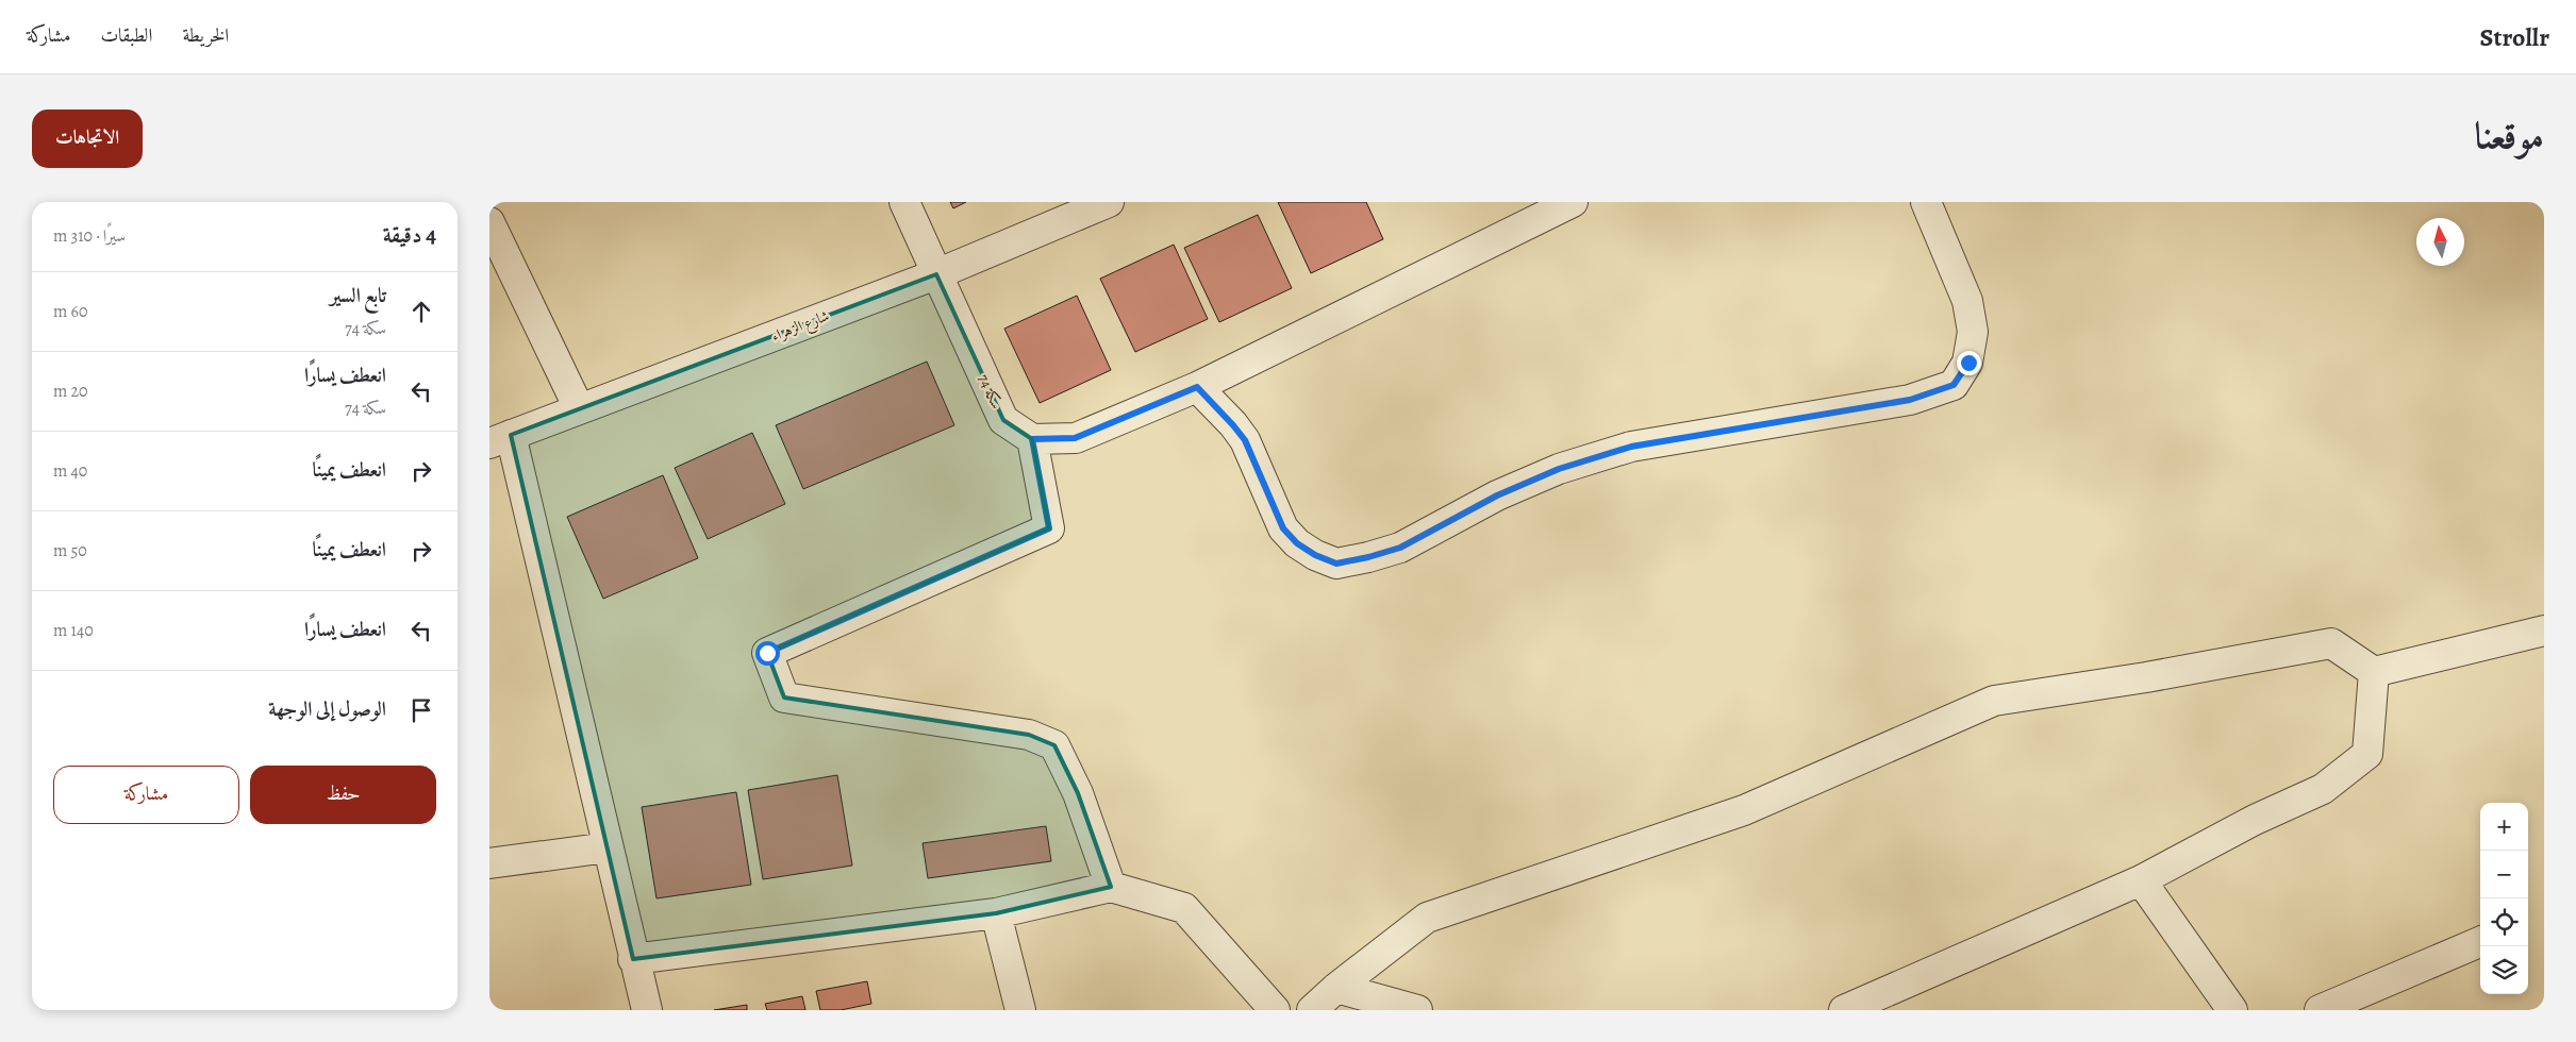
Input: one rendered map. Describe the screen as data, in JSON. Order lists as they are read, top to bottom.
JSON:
{
  "streets": {
    "street": ["شارع الزهراء", "سكة 74"]
  },
  "crossings": [
    ["شارع الزهراء", "سكة 74"]
  ],
  "north": "top",
  "page": {
    "header": "Strollr",
    "nav": ["الخريطة", "الطبقات", "مشاركة"],
    "title": "موقعنا",
    "buttons": [
      "الاتجاهات",
      ["حفظ", "مشاركة"]
    ],
    "heading": ["4 دقيقة", "سيرًا · 310 m"],
    "list": [
      ["تابع السير", "سكة 74", "60 m"],
      ["انعطف يسارًا", "سكة 74", "20 m"],
      ["انعطف يمينًا", "40 m"],
      ["انعطف يمينًا", "50 m"],
      ["انعطف يسارًا", "140 m"],
      "الوصول إلى الوجهة"
    ],
    "map_buttons": ["+", "−"]
  }
}
